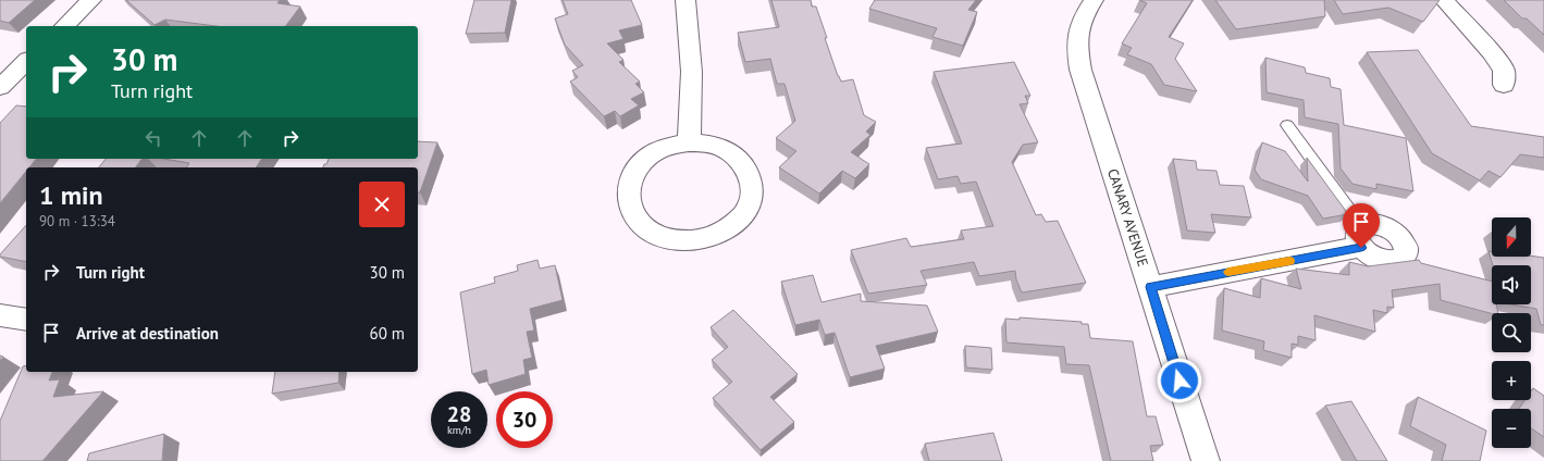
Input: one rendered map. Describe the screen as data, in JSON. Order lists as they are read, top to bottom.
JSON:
{
  "streets": {
    "street": ["CANARY AVENUE"]
  },
  "north": "bottom",
  "page": {
    "turn": ["30 m", "Turn right"],
    "heading": ["1 min", "90 m · 13:34"],
    "map_buttons": ["+", "−"],
    "list": [
      {
        "name": "Turn right",
        "value": "30 m"
      },
      {
        "name": "Arrive at destination",
        "value": "60 m"
      }
    ],
    "speed": "28 km/h",
    "limit": "30"
  }
}
